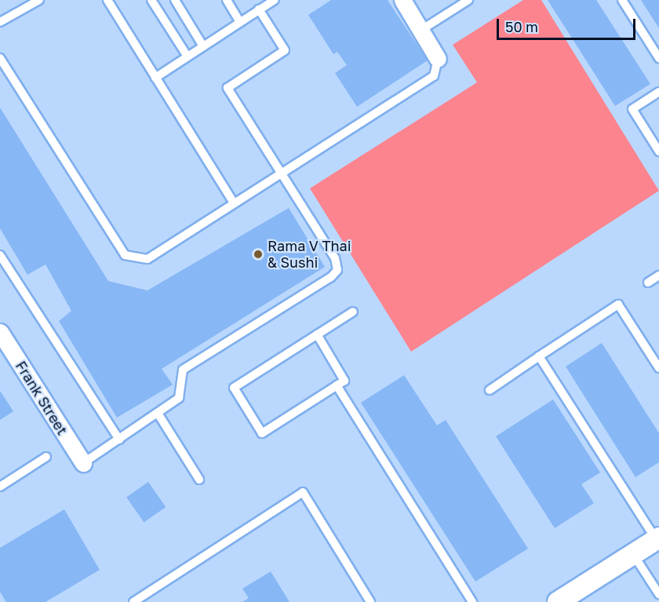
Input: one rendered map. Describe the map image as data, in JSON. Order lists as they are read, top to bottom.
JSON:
{
  "streets": {
    "street": ["Frank Street"]
  },
  "places": ["Rama V Thai & Sushi"],
  "scale_bar": "50 m"
}
